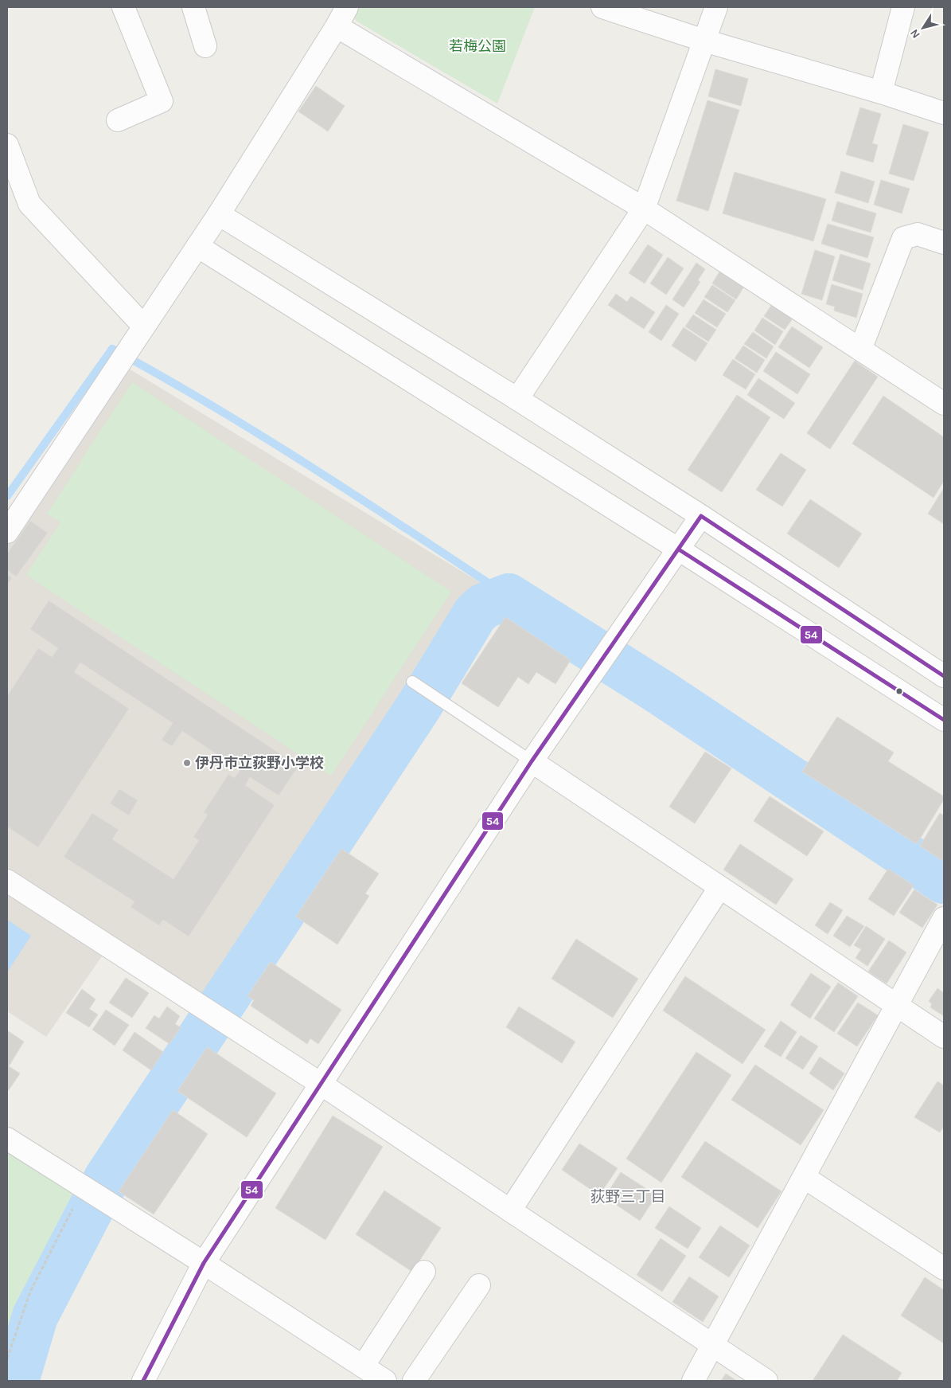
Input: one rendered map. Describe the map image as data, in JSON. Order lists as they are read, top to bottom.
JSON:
{
  "districts": ["荻野三丁目"],
  "parks": ["若梅公園"],
  "places": ["伊丹市立荻野小学校"],
  "lines": ["transit line 54"],
  "north": "bottom left"
}
